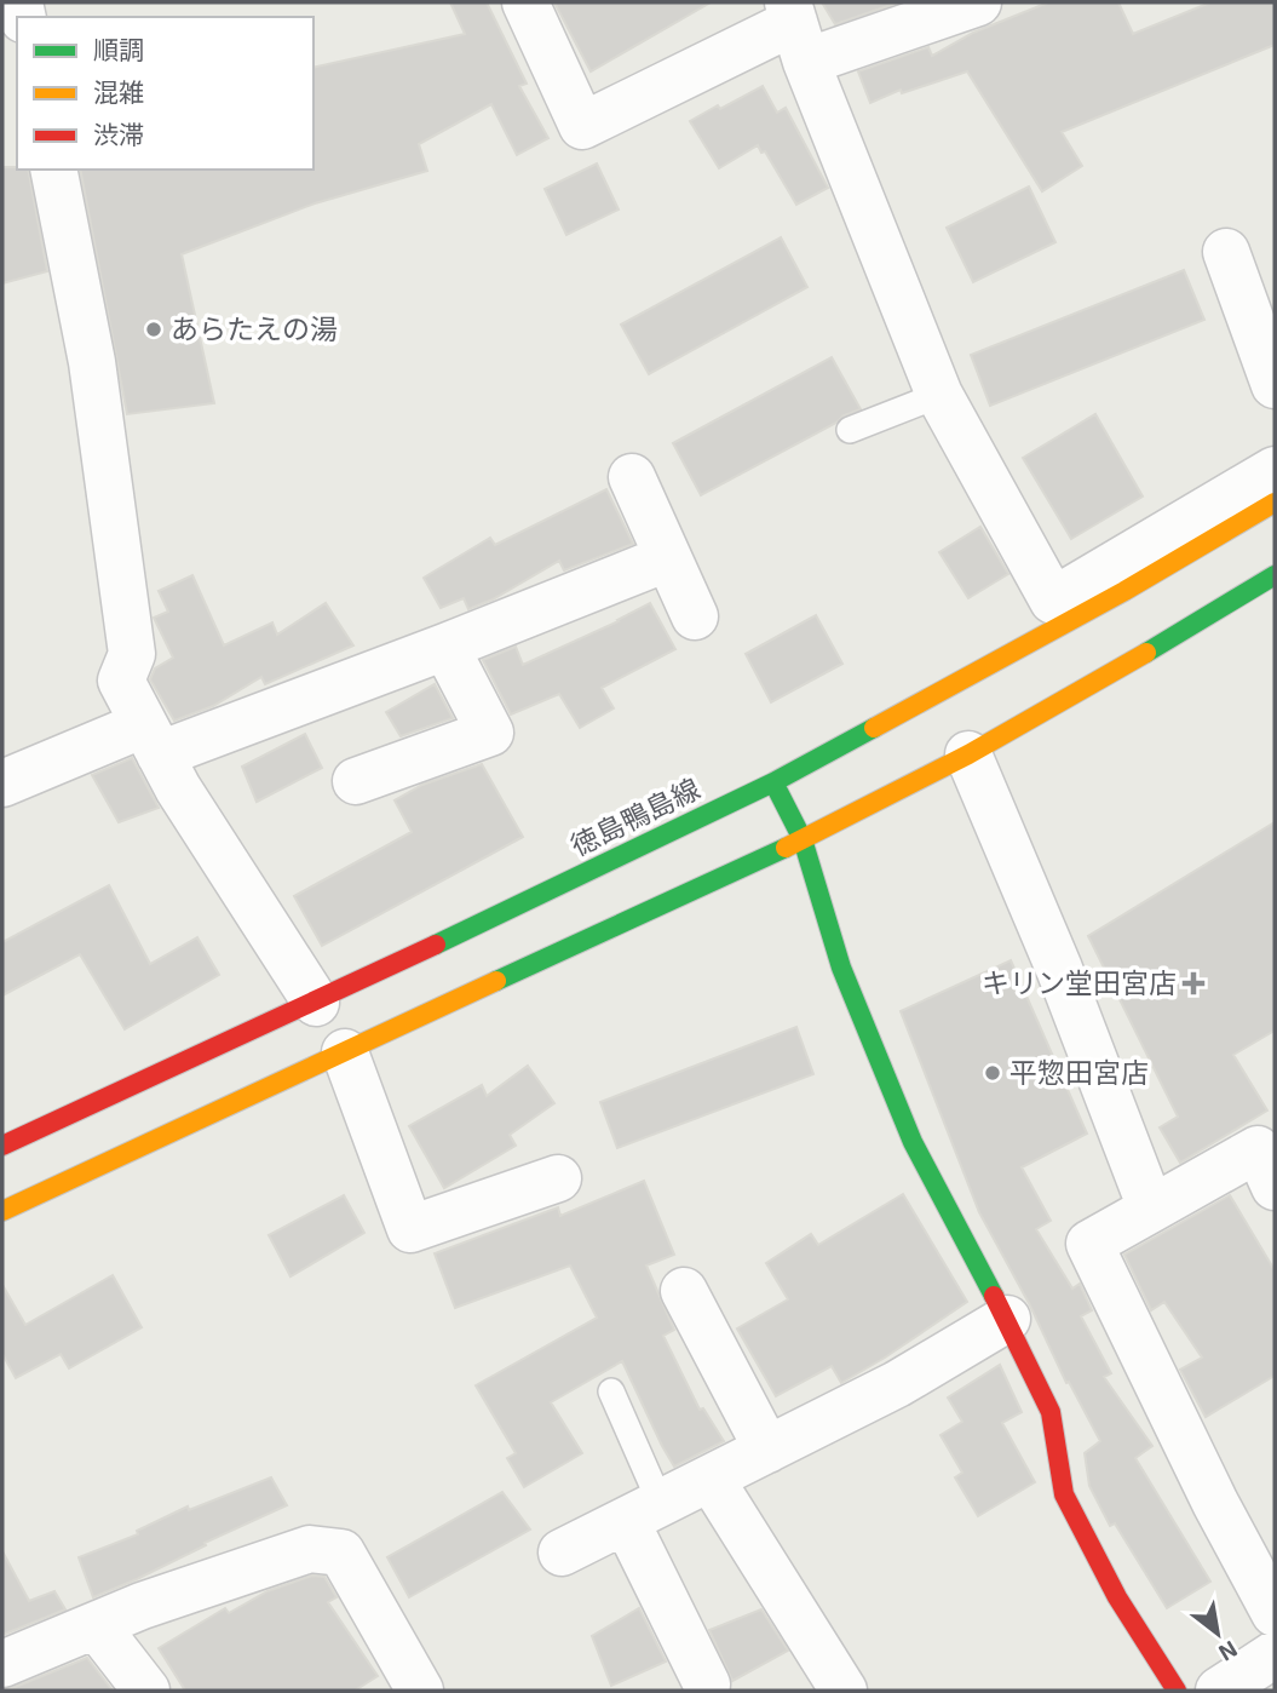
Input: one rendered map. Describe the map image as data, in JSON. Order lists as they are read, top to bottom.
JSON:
{
  "streets": {
    "main road": ["徳島鴨島線"]
  },
  "places": {
    "other": ["あらたえの湯", "平惣田宮店"],
    "health": ["キリン堂田宮店"]
  },
  "legend": ["順調", "混雑", "渋滞"],
  "north": "bottom right"
}
